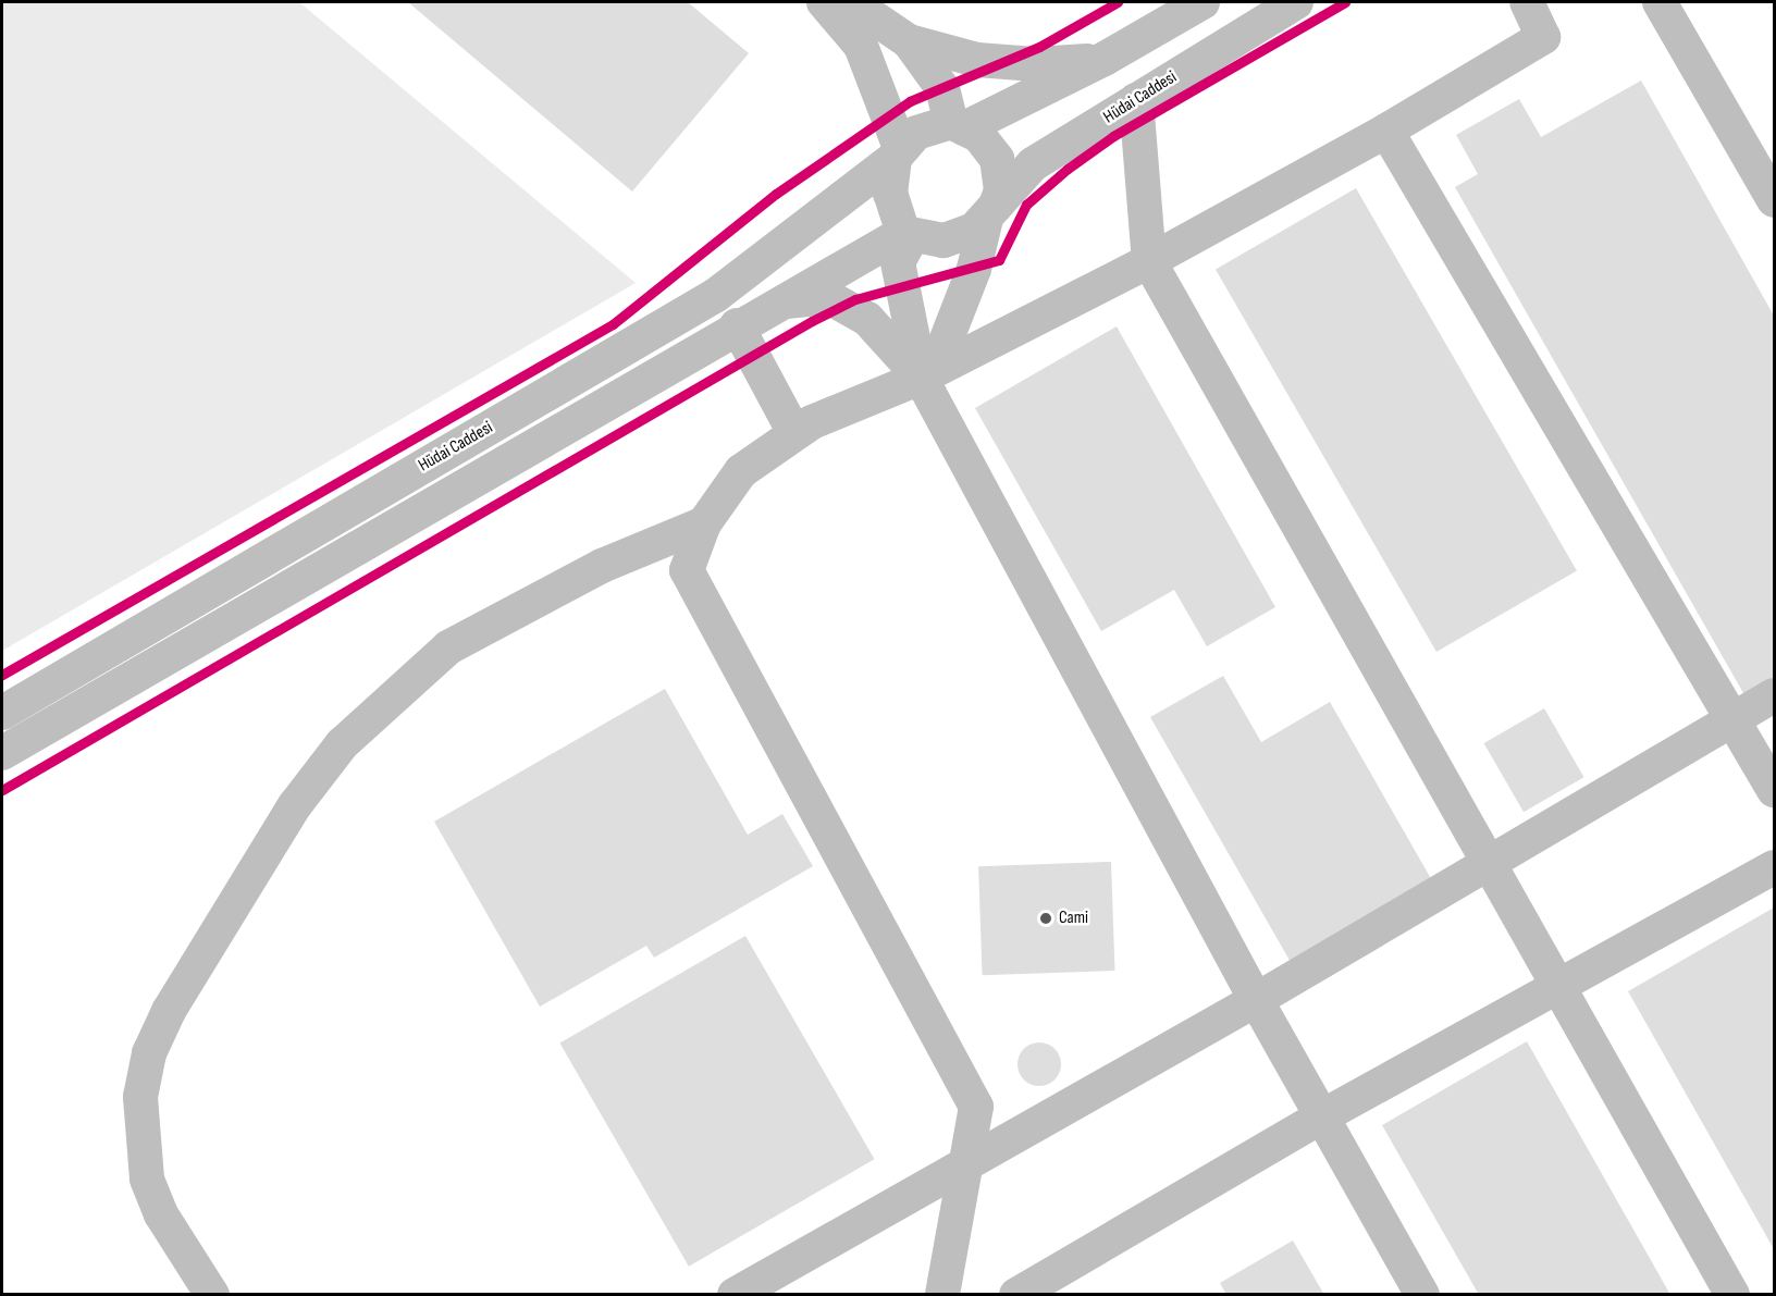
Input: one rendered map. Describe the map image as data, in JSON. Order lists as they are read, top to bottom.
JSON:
{
  "streets": {
    "street": ["Hüdai Caddesi"]
  },
  "places": ["Cami"]
}
